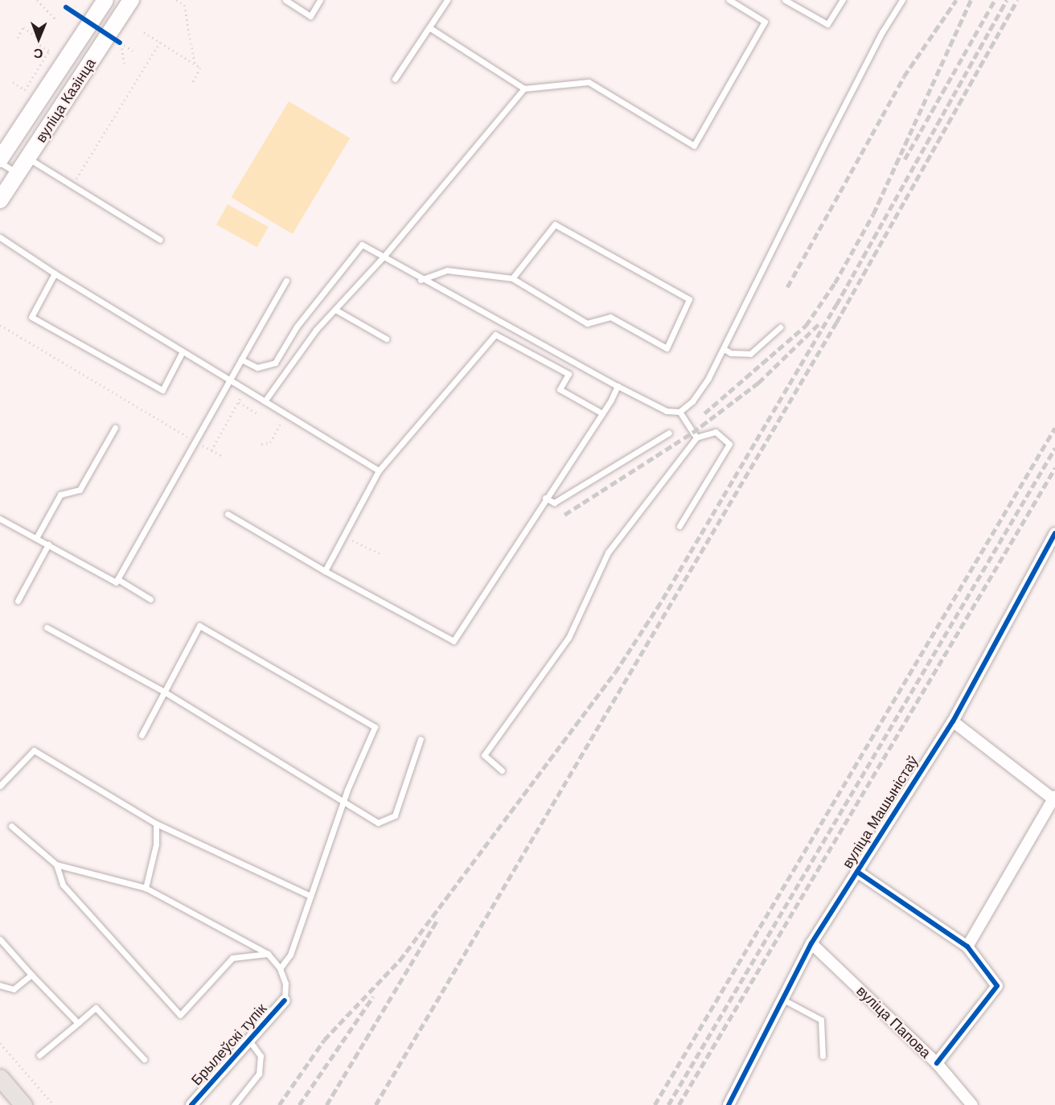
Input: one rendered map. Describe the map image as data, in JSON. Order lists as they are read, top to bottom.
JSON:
{
  "streets": {
    "main road": ["вуліца Казінца"],
    "street": ["вуліца Машыністаў", "вуліца Папова", "Брылеўскі тупік"]
  },
  "crossings": [
    ["вуліца Машыністаў", "вуліца Папова"]
  ],
  "north": "bottom"
}
